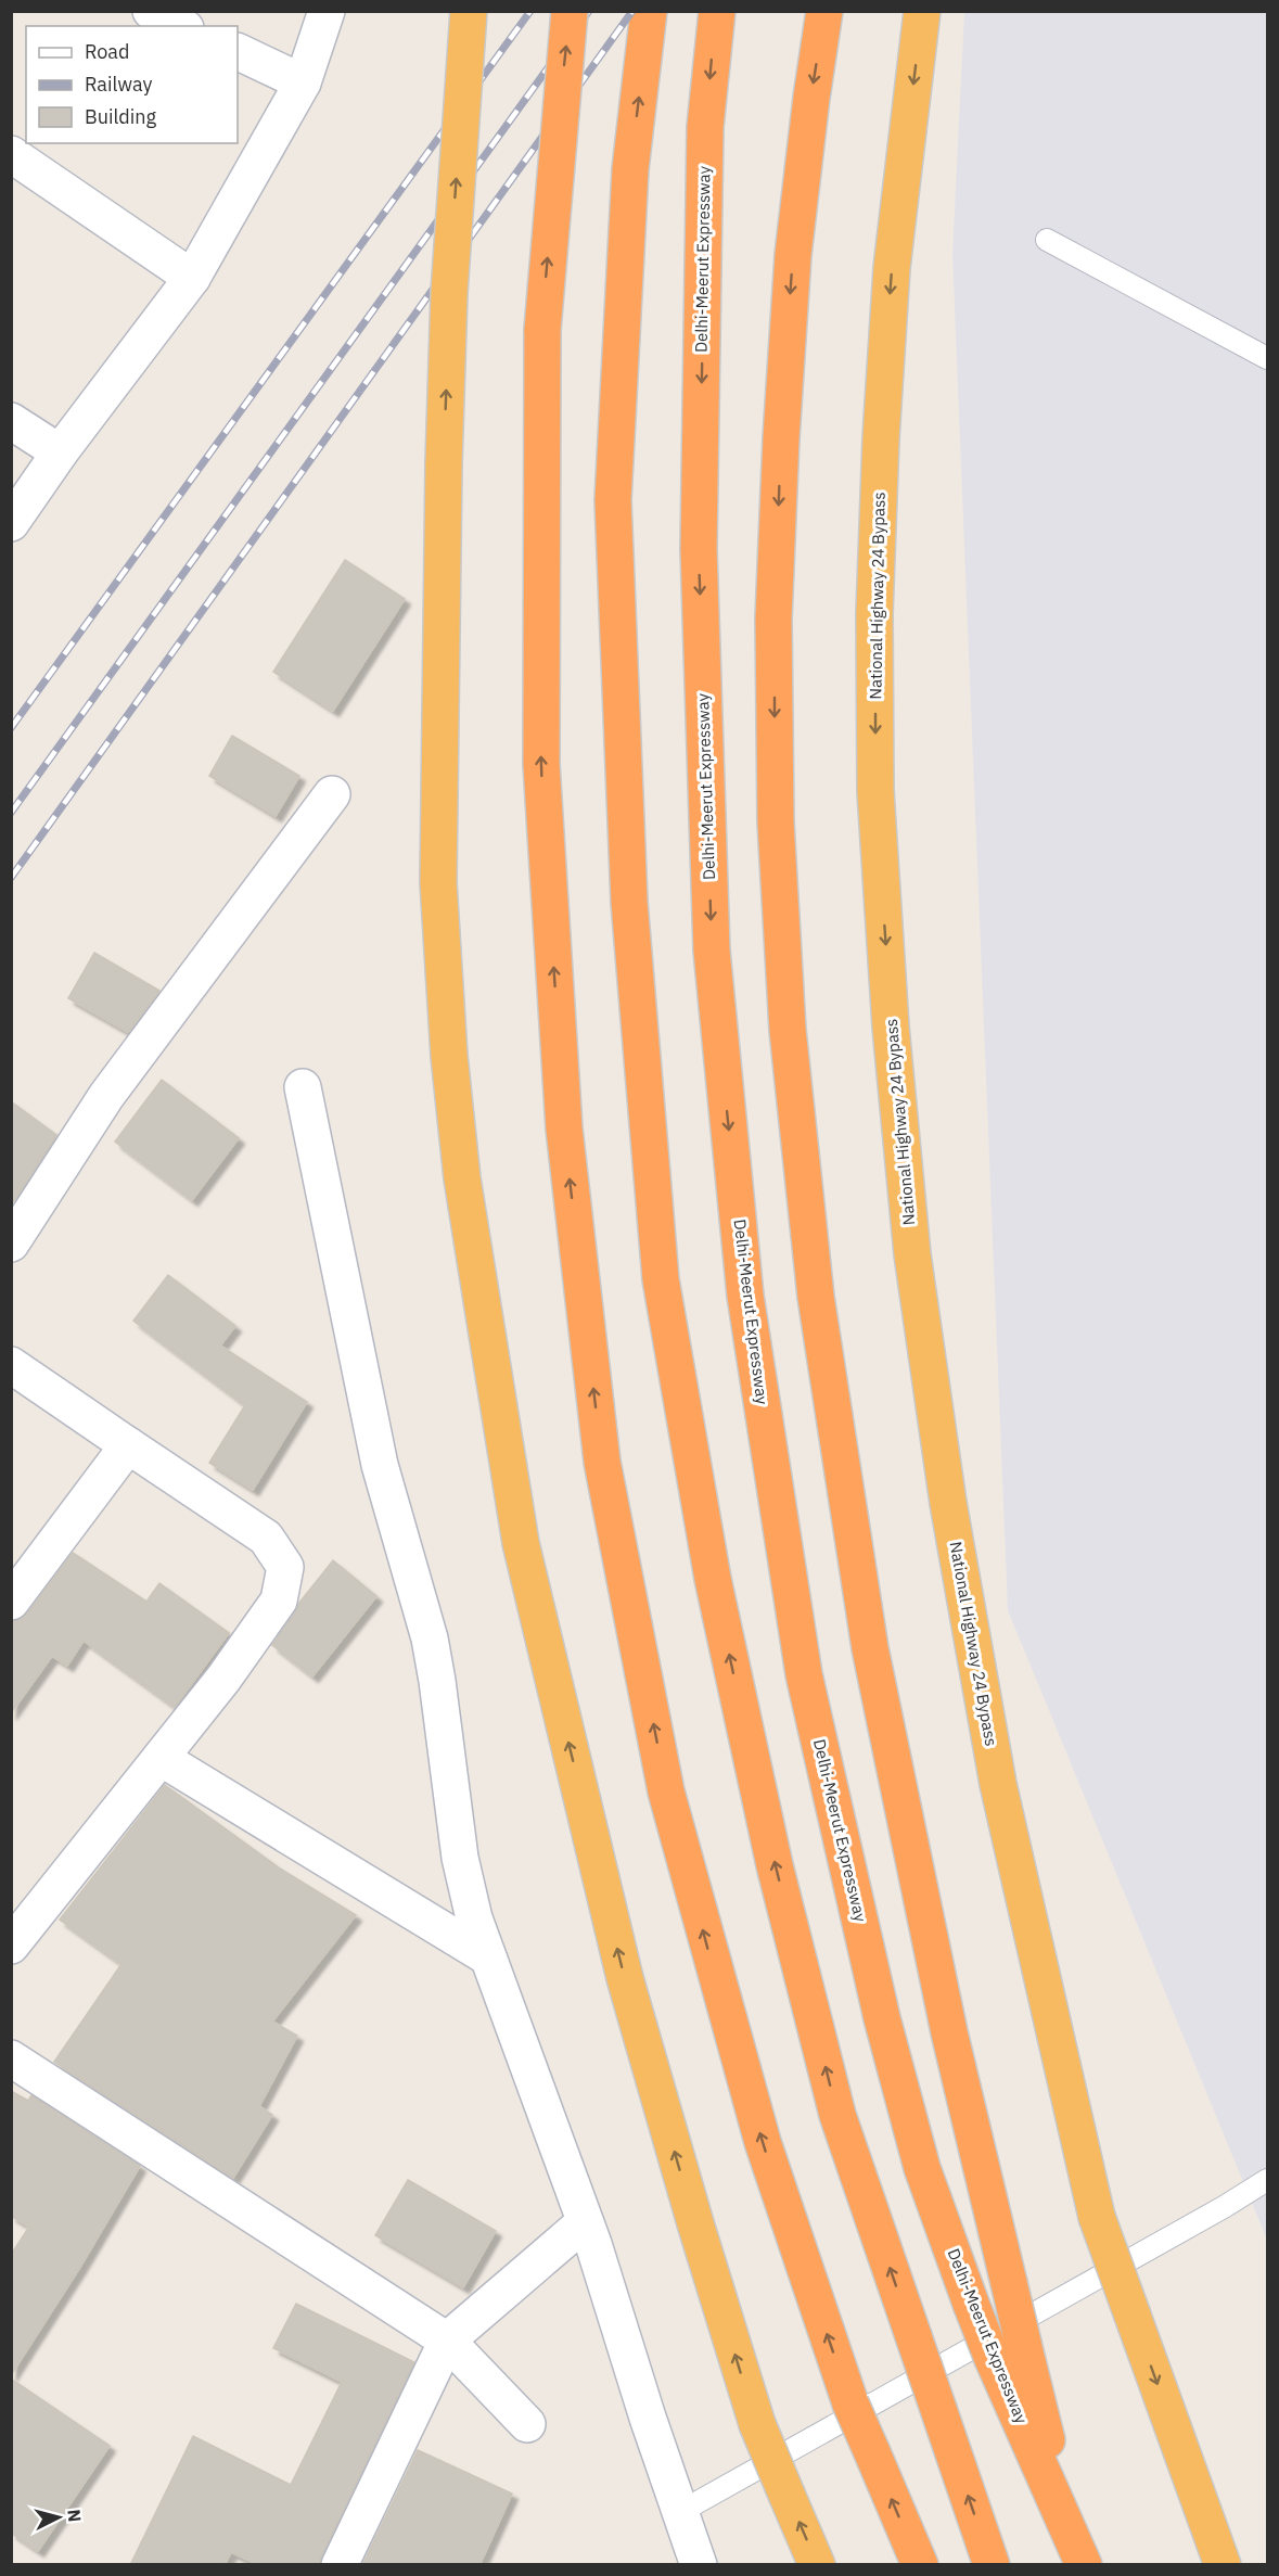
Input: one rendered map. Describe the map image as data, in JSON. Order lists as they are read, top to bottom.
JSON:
{
  "streets": {
    "highway": ["Delhi-Meerut Expressway", "National Highway 24 Bypass"]
  },
  "legend": ["Road", "Railway", "Building"],
  "north": "right"
}
